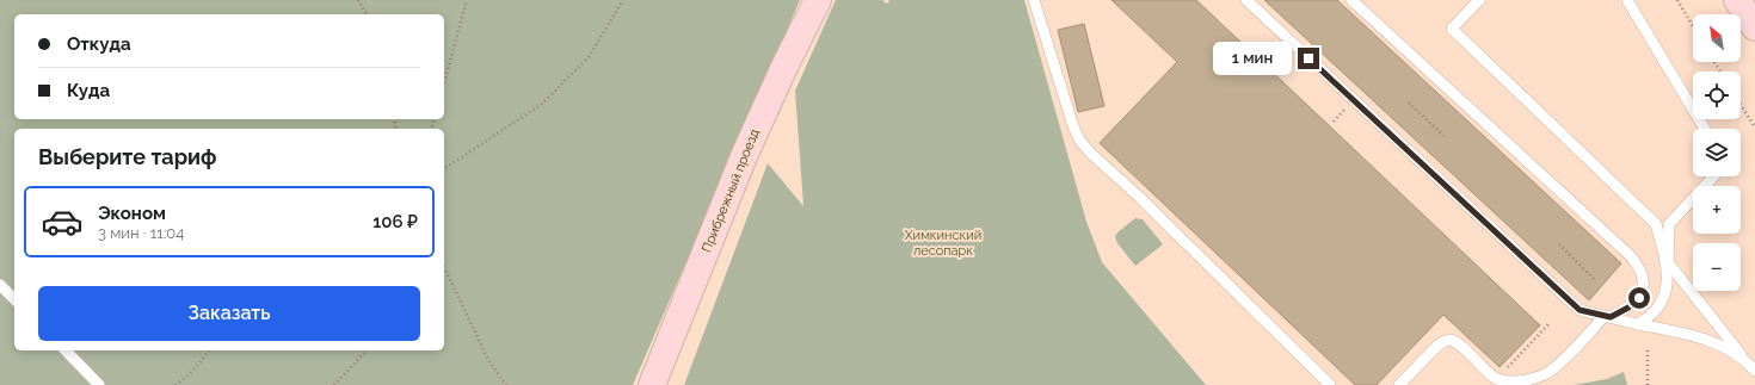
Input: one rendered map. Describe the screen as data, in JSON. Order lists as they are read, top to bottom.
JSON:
{
  "streets": {
    "street": ["Прибрежный проезд"]
  },
  "parks": ["Химкинский лесопарк"],
  "north": "top left",
  "page": {
    "map_buttons": ["+", "−"],
    "banner": ["Откуда", "Куда"],
    "bubble": "1 мин",
    "heading": "Выберите тариф",
    "list": [
      {
        "name": "Эконом",
        "note": "3 мин · 11:04",
        "value": "106 ₽"
      }
    ],
    "buttons": "Заказать"
  }
}
